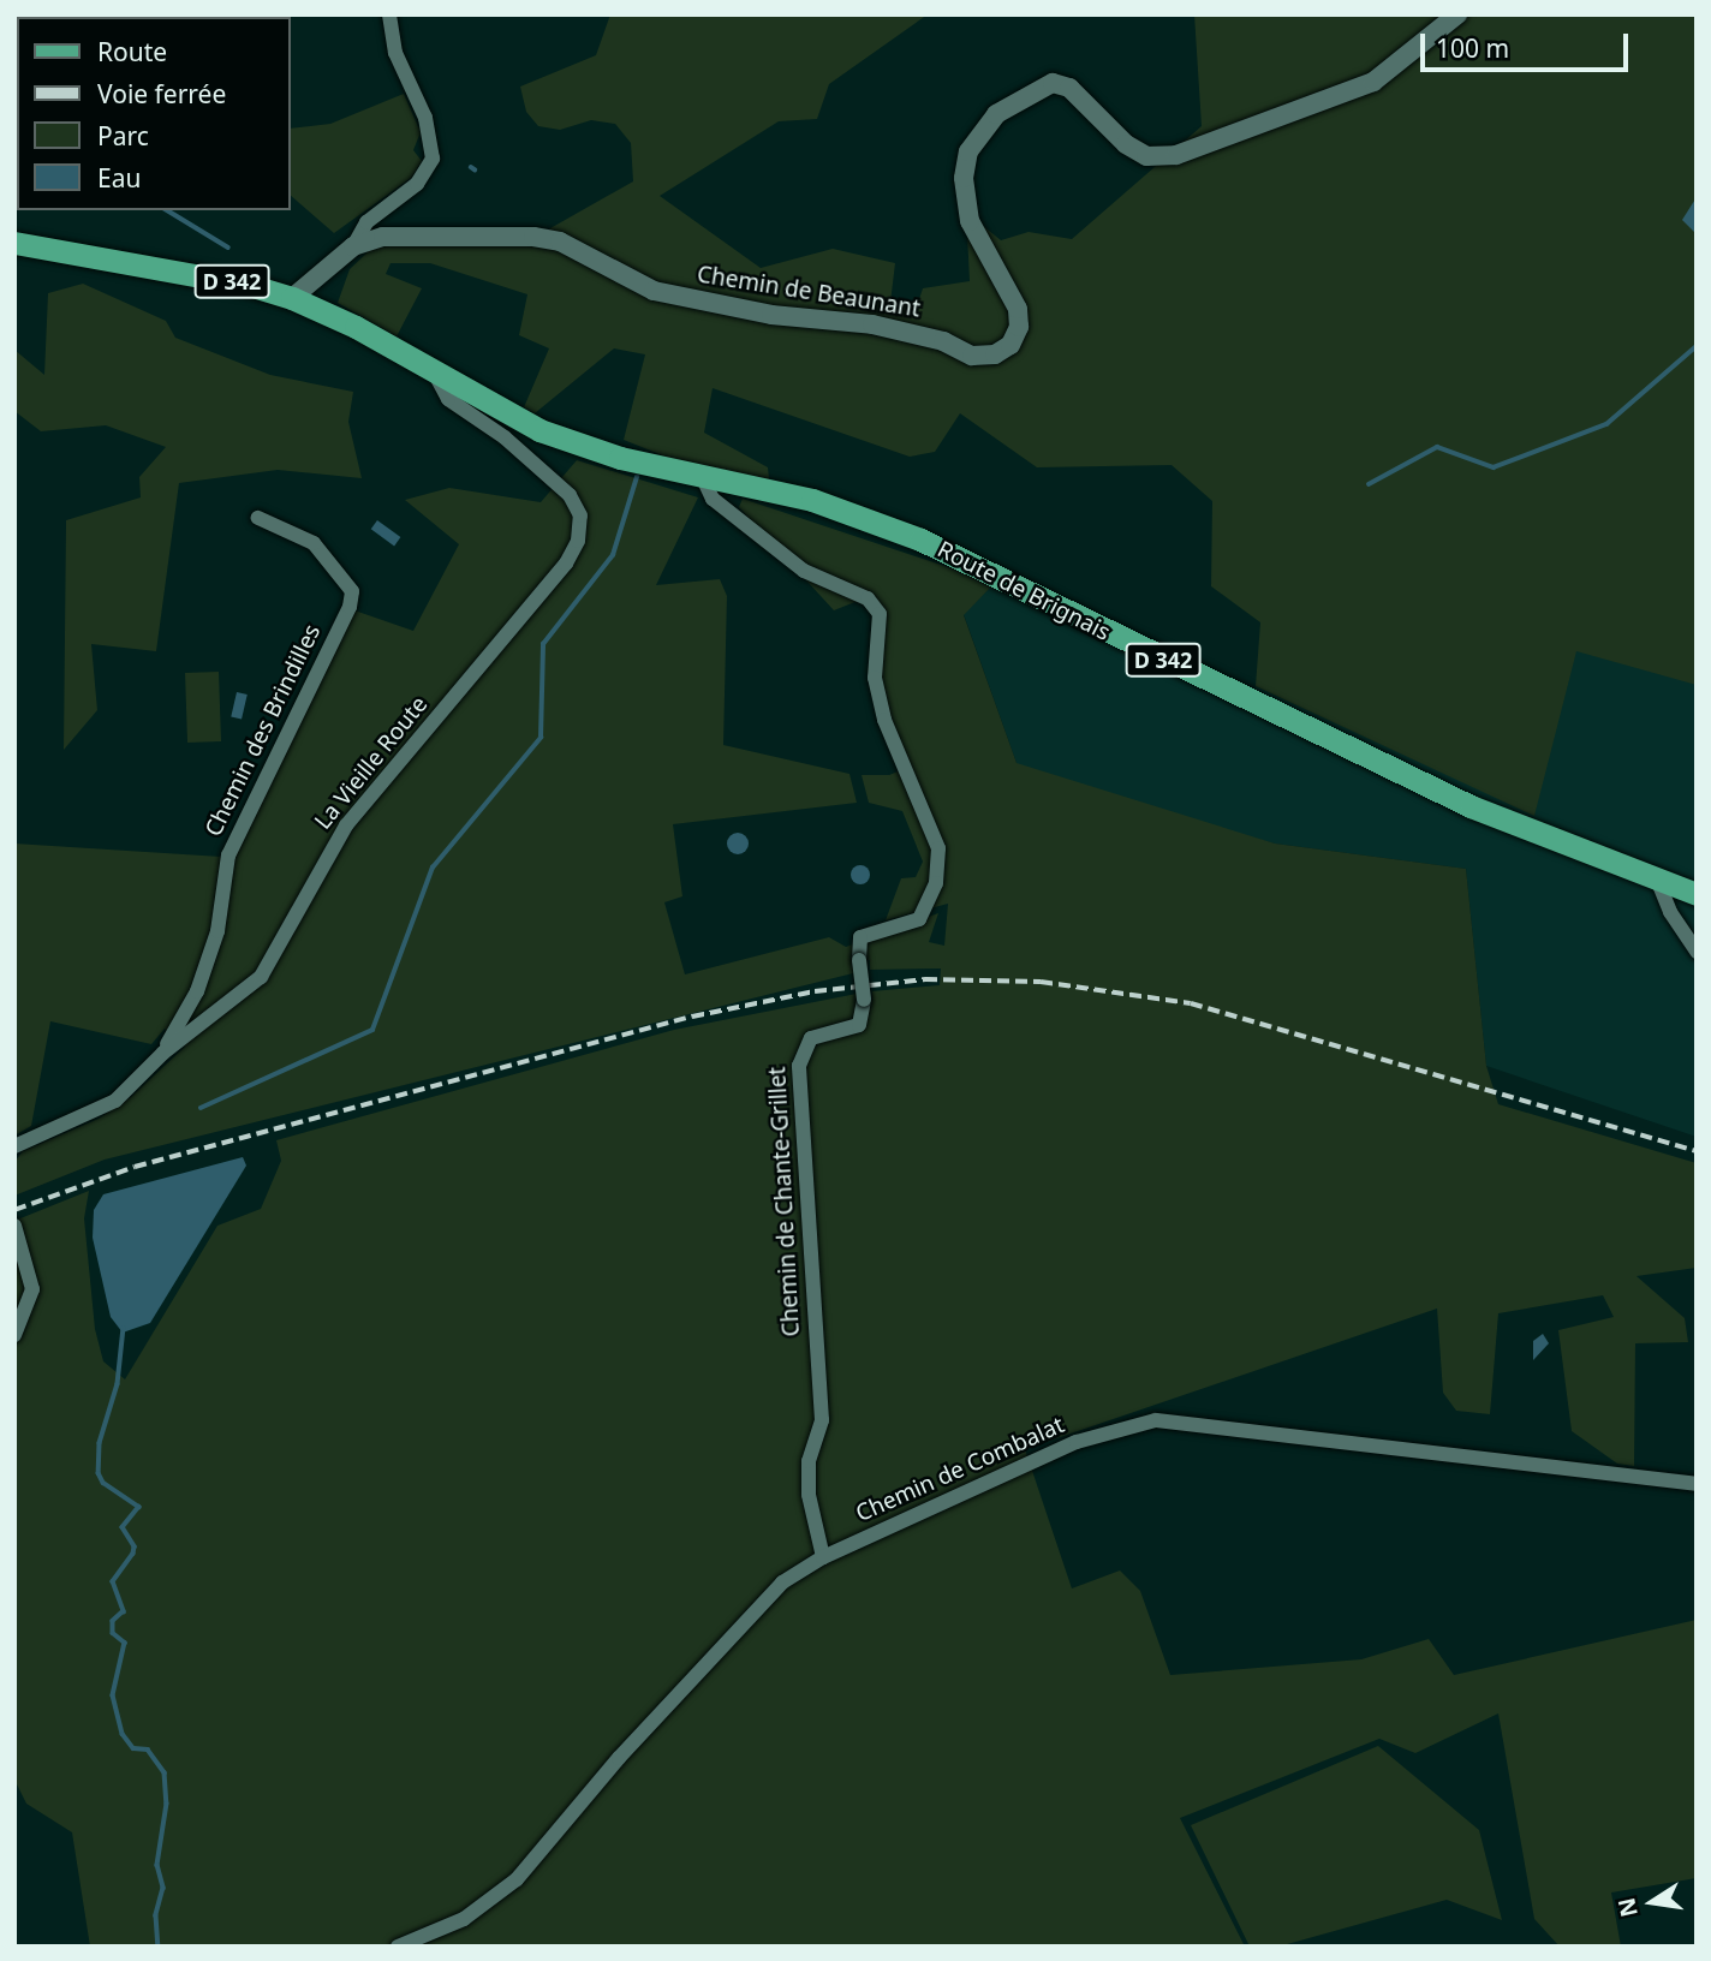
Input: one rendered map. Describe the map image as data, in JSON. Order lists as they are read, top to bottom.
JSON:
{
  "streets": {
    "main road": ["D 342", "Route de Brignais"],
    "street": [
      "Chemin de Beaunant",
      "Chemin des Brindilles",
      "La Vieille Route",
      "Chemin de Chante-Grillet",
      "Chemin de Combalat"
    ]
  },
  "crossings": [
    ["D 342", "Chemin de Beaunant"],
    ["D 342", "Route de Brignais"],
    ["D 342", "La Vieille Route"],
    ["Route de Brignais", "La Vieille Route"],
    ["Route de Brignais", "Chemin de Chante-Grillet"],
    ["Chemin des Brindilles", "La Vieille Route"],
    ["Chemin de Chante-Grillet", "Chemin de Combalat"]
  ],
  "legend": [
    "Route",
    "Voie ferrée",
    "Parc",
    "Eau"
  ],
  "scale_bar": "100 m",
  "north": "left"
}
